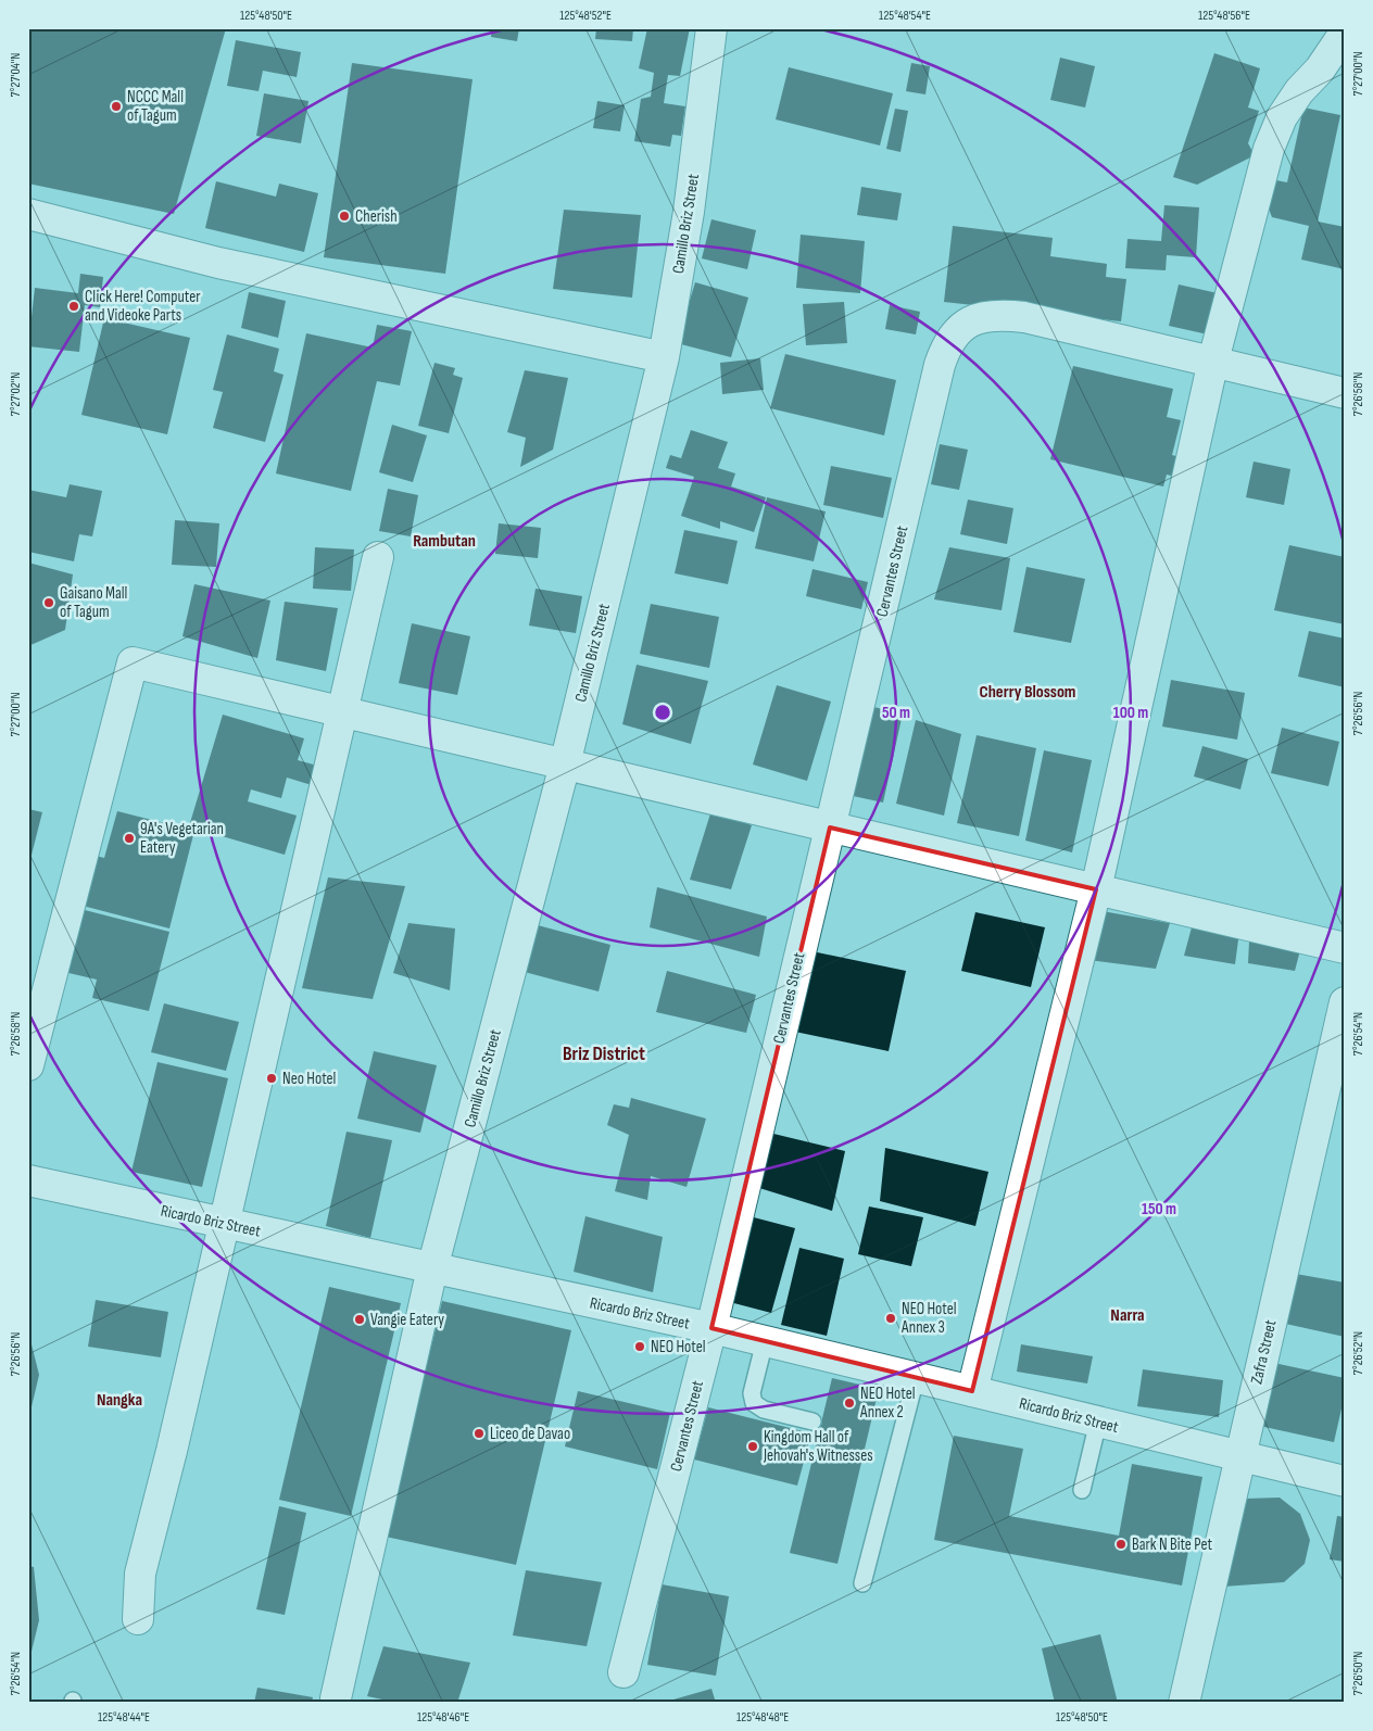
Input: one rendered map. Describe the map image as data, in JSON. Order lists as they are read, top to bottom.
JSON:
{
  "streets": {
    "street": [
      "Camillo Briz Street",
      "Cervantes Street",
      "Ricardo Briz Street",
      "Zafra Street"
    ]
  },
  "crossings": [
    ["Camillo Briz Street", "Ricardo Briz Street"],
    ["Cervantes Street", "Ricardo Briz Street"],
    ["Ricardo Briz Street", "Zafra Street"]
  ],
  "districts": [
    "Rambutan",
    "Cherry Blossom",
    "Briz District",
    "Narra",
    "Nangka"
  ],
  "places": [
    "NCCC Mall of Tagum",
    "Cherish",
    "Click Here! Computer and Videoke Parts",
    "Gaisano Mall of Tagum",
    "9A's Vegetarian Eatery",
    "Neo Hotel",
    "NEO Hotel Annex 3",
    "Vangie Eatery",
    "NEO Hotel",
    "NEO Hotel Annex 2",
    "Liceo de Davao",
    "Kingdom Hall of Jehovah's Witnesses",
    "Bark N Bite Pet"
  ],
  "coordinates": [
    "125°48'50\"E",
    "125°48'52\"E",
    "125°48'54\"E",
    "125°48'56\"E",
    "7°27'00\"N",
    "7°27'04\"N",
    "7°26'58\"N",
    "7°27'02\"N",
    "7°26'56\"N",
    "7°26'54\"N",
    "7°26'52\"N",
    "7°26'50\"N",
    "125°48'44\"E",
    "125°48'46\"E",
    "125°48'48\"E"
  ],
  "rings": ["50 m", "100 m", "150 m"]
}
